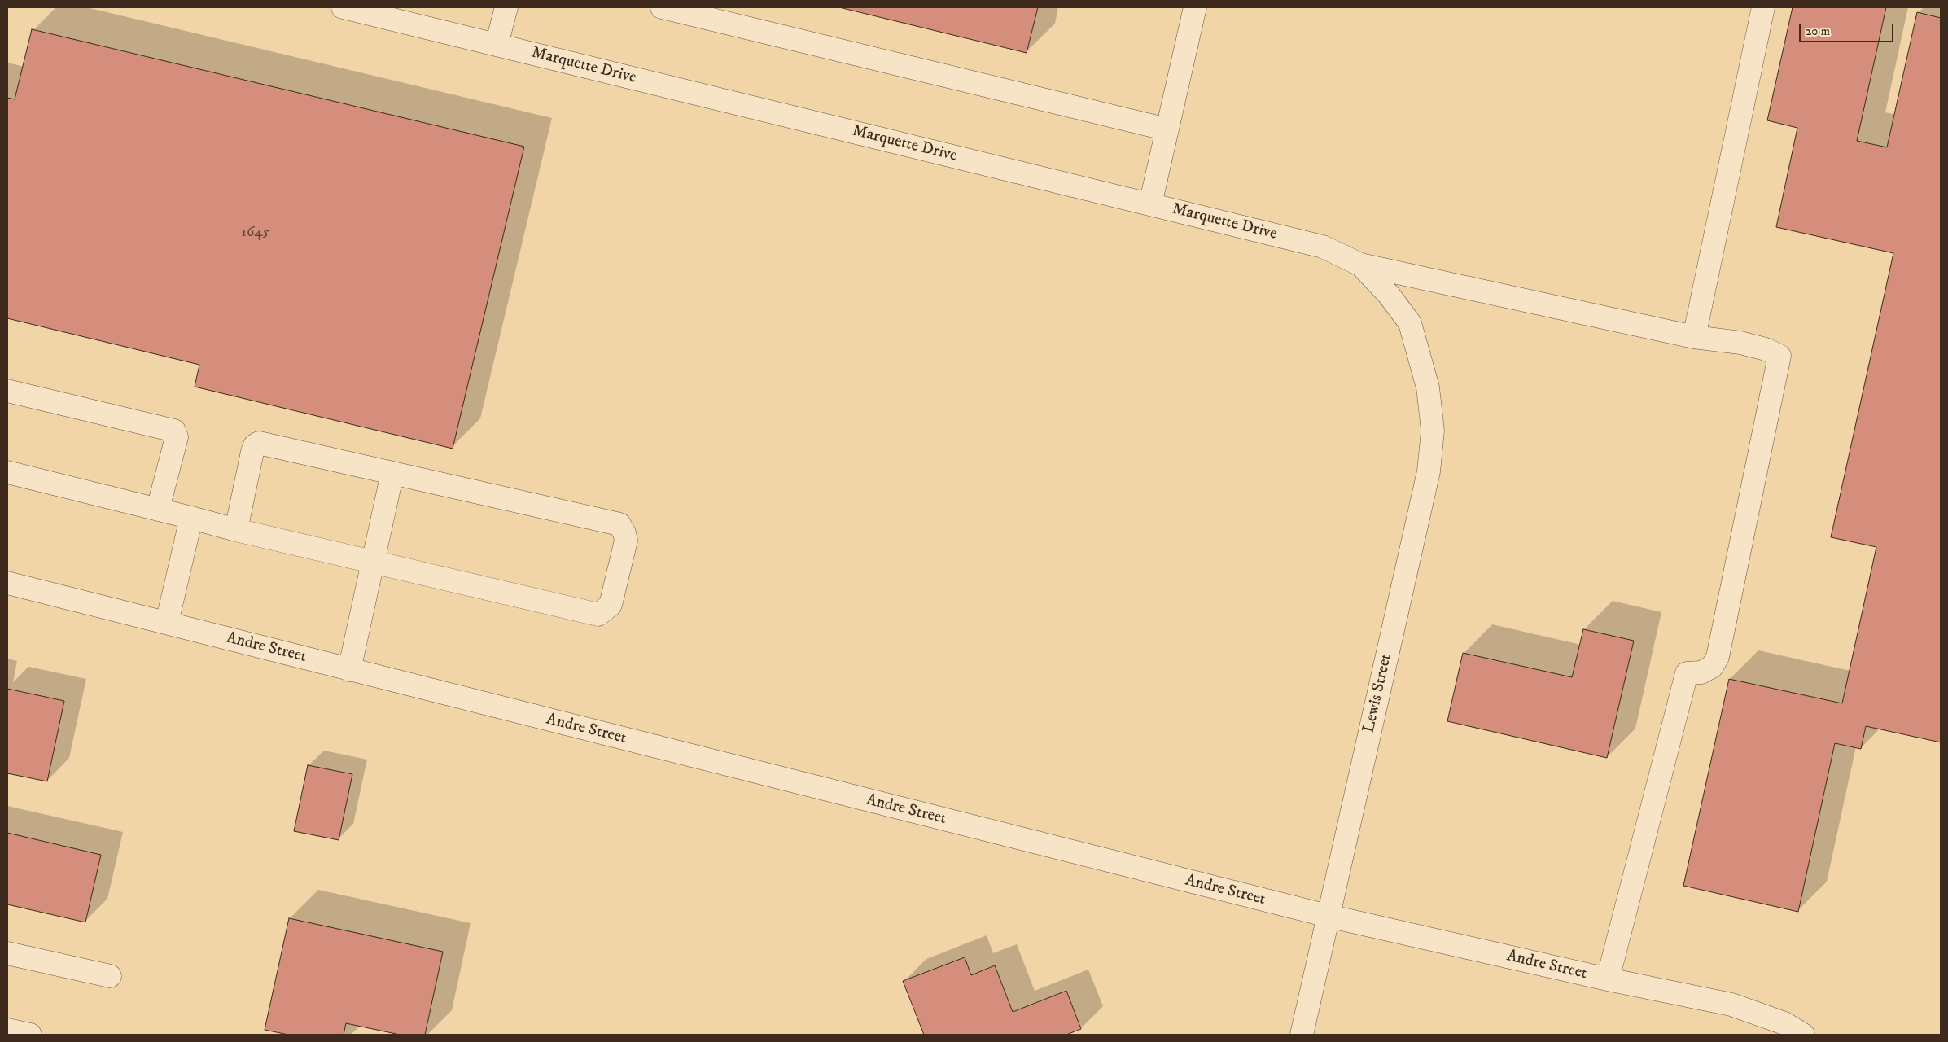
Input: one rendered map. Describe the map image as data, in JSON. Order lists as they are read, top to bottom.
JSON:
{
  "streets": {
    "street": ["Marquette Drive", "Andre Street", "Lewis Street"]
  },
  "crossings": [
    ["Marquette Drive", "Lewis Street"],
    ["Andre Street", "Lewis Street"]
  ],
  "house_numbers": ["1645"],
  "scale_bar": "20 m"
}
